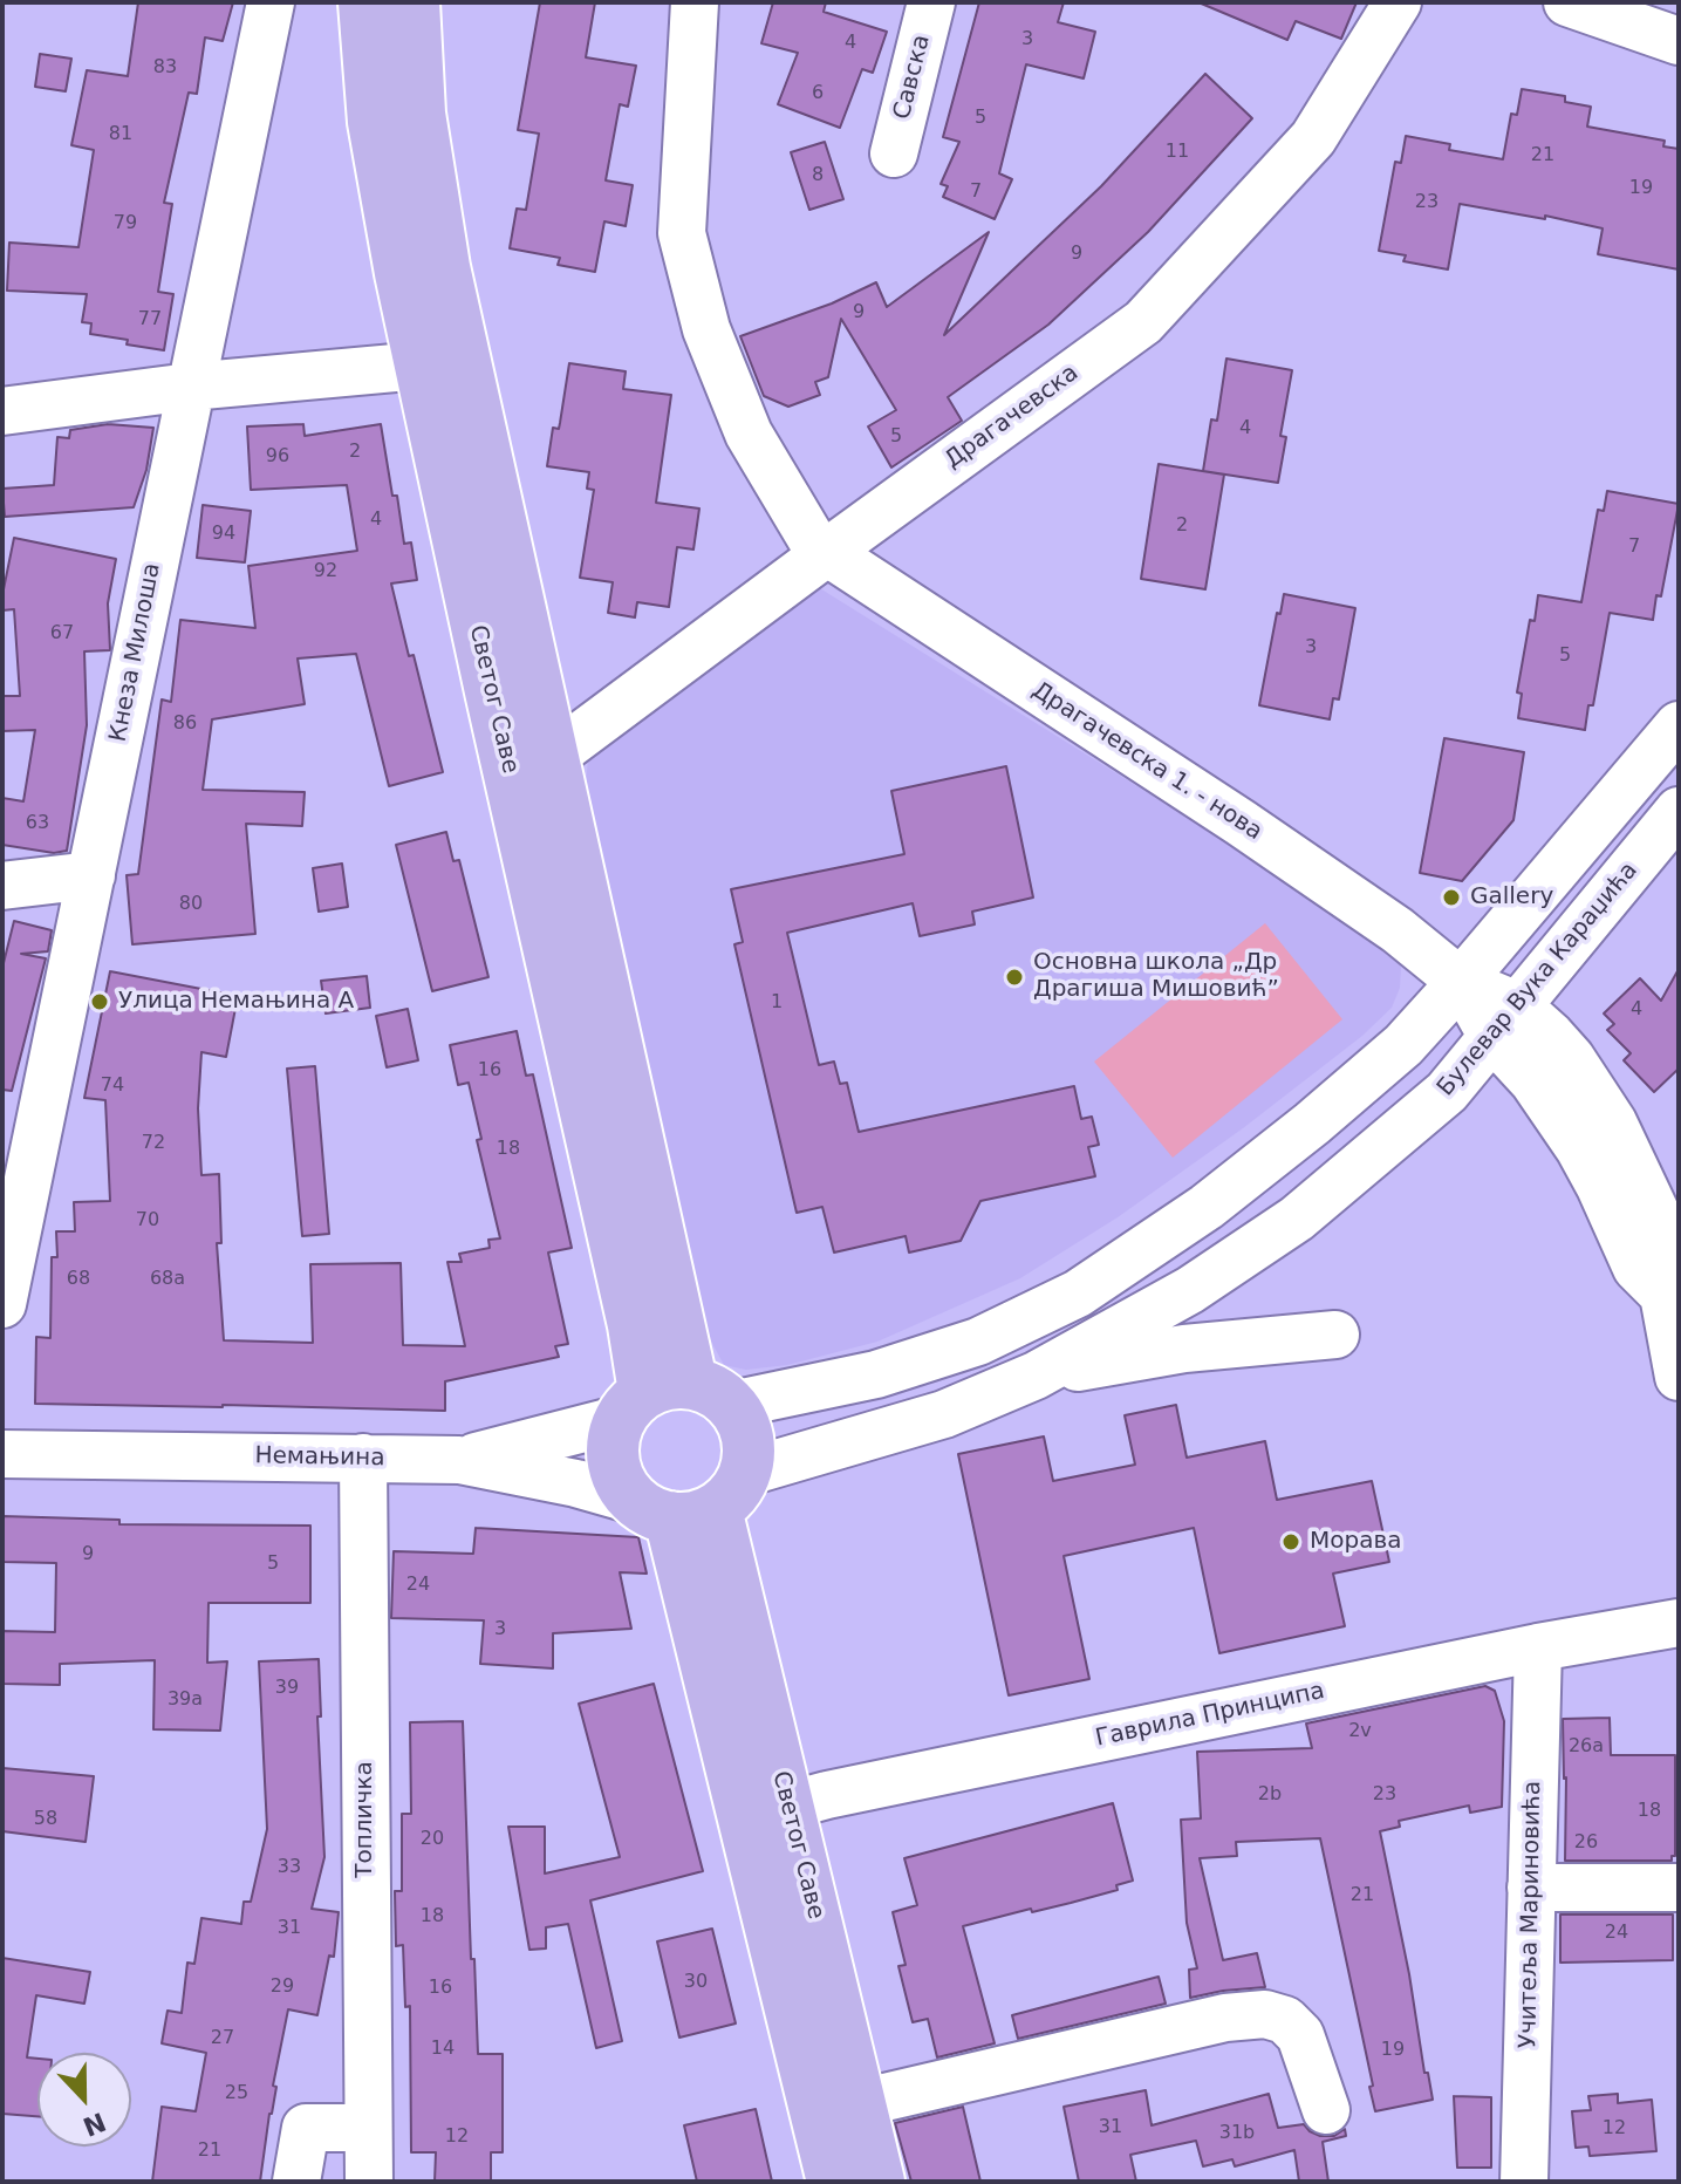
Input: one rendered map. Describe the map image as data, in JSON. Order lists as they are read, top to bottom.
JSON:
{
  "streets": {
    "main road": ["Светог Саве"],
    "street": [
      "Савска",
      "Драгачевска",
      "Кнеза Милоша",
      "Драгачевска 1. - нова",
      "Булевар Вука Караџића",
      "Немањина",
      "Гаврила Принципа",
      "Топличка",
      "Учитеља Мариновића"
    ]
  },
  "crossings": [
    ["Драгачевска", "Светог Саве"],
    ["Драгачевска", "Драгачевска 1. - нова"],
    ["Светог Саве", "Булевар Вука Караџића"],
    ["Светог Саве", "Немањина"],
    ["Светог Саве", "Гаврила Принципа"],
    ["Булевар Вука Караџића", "Немањина"],
    ["Немањина", "Топличка"],
    ["Гаврила Принципа", "Учитеља Мариновића"]
  ],
  "places": [
    "Gallery",
    "Основна школа „Др Драгиша Мишовић”",
    "Улица Немањина А",
    "Морава"
  ],
  "house_numbers": [
    "3",
    "4",
    "83",
    "6",
    "5",
    "81",
    "11",
    "21",
    "8",
    "19",
    "7",
    "23",
    "79",
    "9",
    "9",
    "77",
    "4",
    "5",
    "2",
    "96",
    "4",
    "2",
    "94",
    "7",
    "92",
    "67",
    "3",
    "5",
    "86",
    "63",
    "80",
    "1",
    "4",
    "16",
    "74",
    "72",
    "18",
    "70",
    "68",
    "68a",
    "9",
    "5",
    "24",
    "3",
    "39",
    "39a",
    "2v",
    "26a",
    "2b",
    "23",
    "18",
    "58",
    "20",
    "26",
    "33",
    "21",
    "18",
    "31",
    "24",
    "30",
    "29",
    "16",
    "27",
    "14",
    "19",
    "25",
    "31",
    "12",
    "31b",
    "12",
    "21"
  ],
  "north": "bottom"
}
